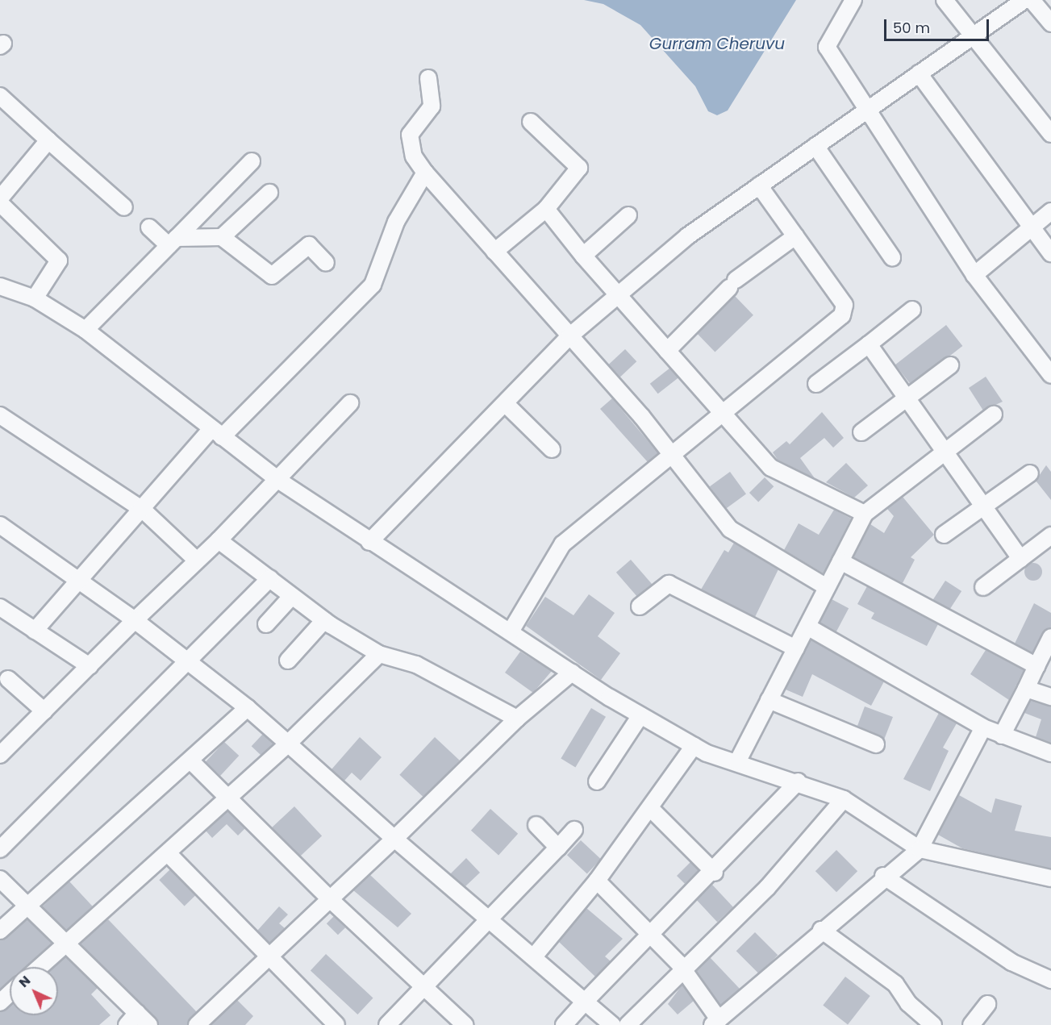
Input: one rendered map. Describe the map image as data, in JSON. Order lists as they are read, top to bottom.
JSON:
{
  "water": ["Gurram Cheruvu"],
  "scale_bar": "50 m",
  "north": "top left"
}
